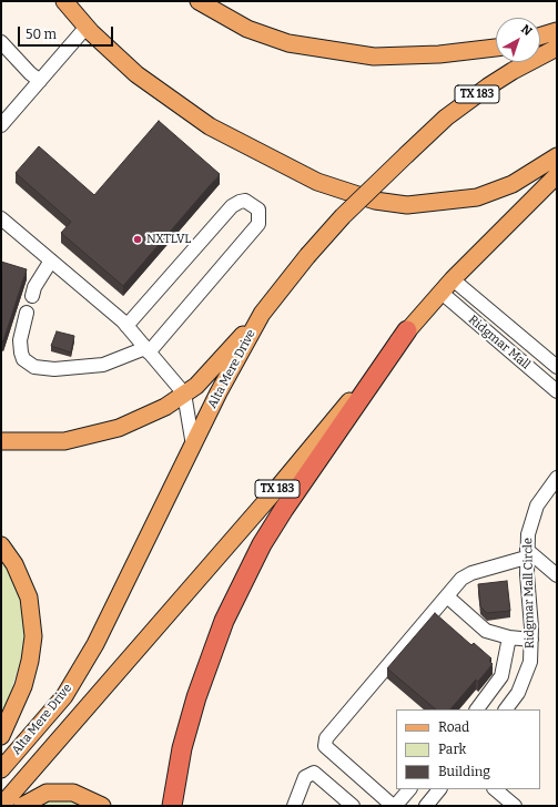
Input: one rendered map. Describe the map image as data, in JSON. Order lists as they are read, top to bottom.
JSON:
{
  "streets": {
    "main road": ["TX 183", "Alta Mere Drive"],
    "street": ["Ridgmar Mall", "Ridgmar Mall Circle"]
  },
  "crossings": [
    ["Ridgmar Mall", "Alta Mere Drive"]
  ],
  "places": ["NXTLVL"],
  "legend": ["Road", "Park", "Building"],
  "scale_bar": "50 m",
  "north": "top right"
}
